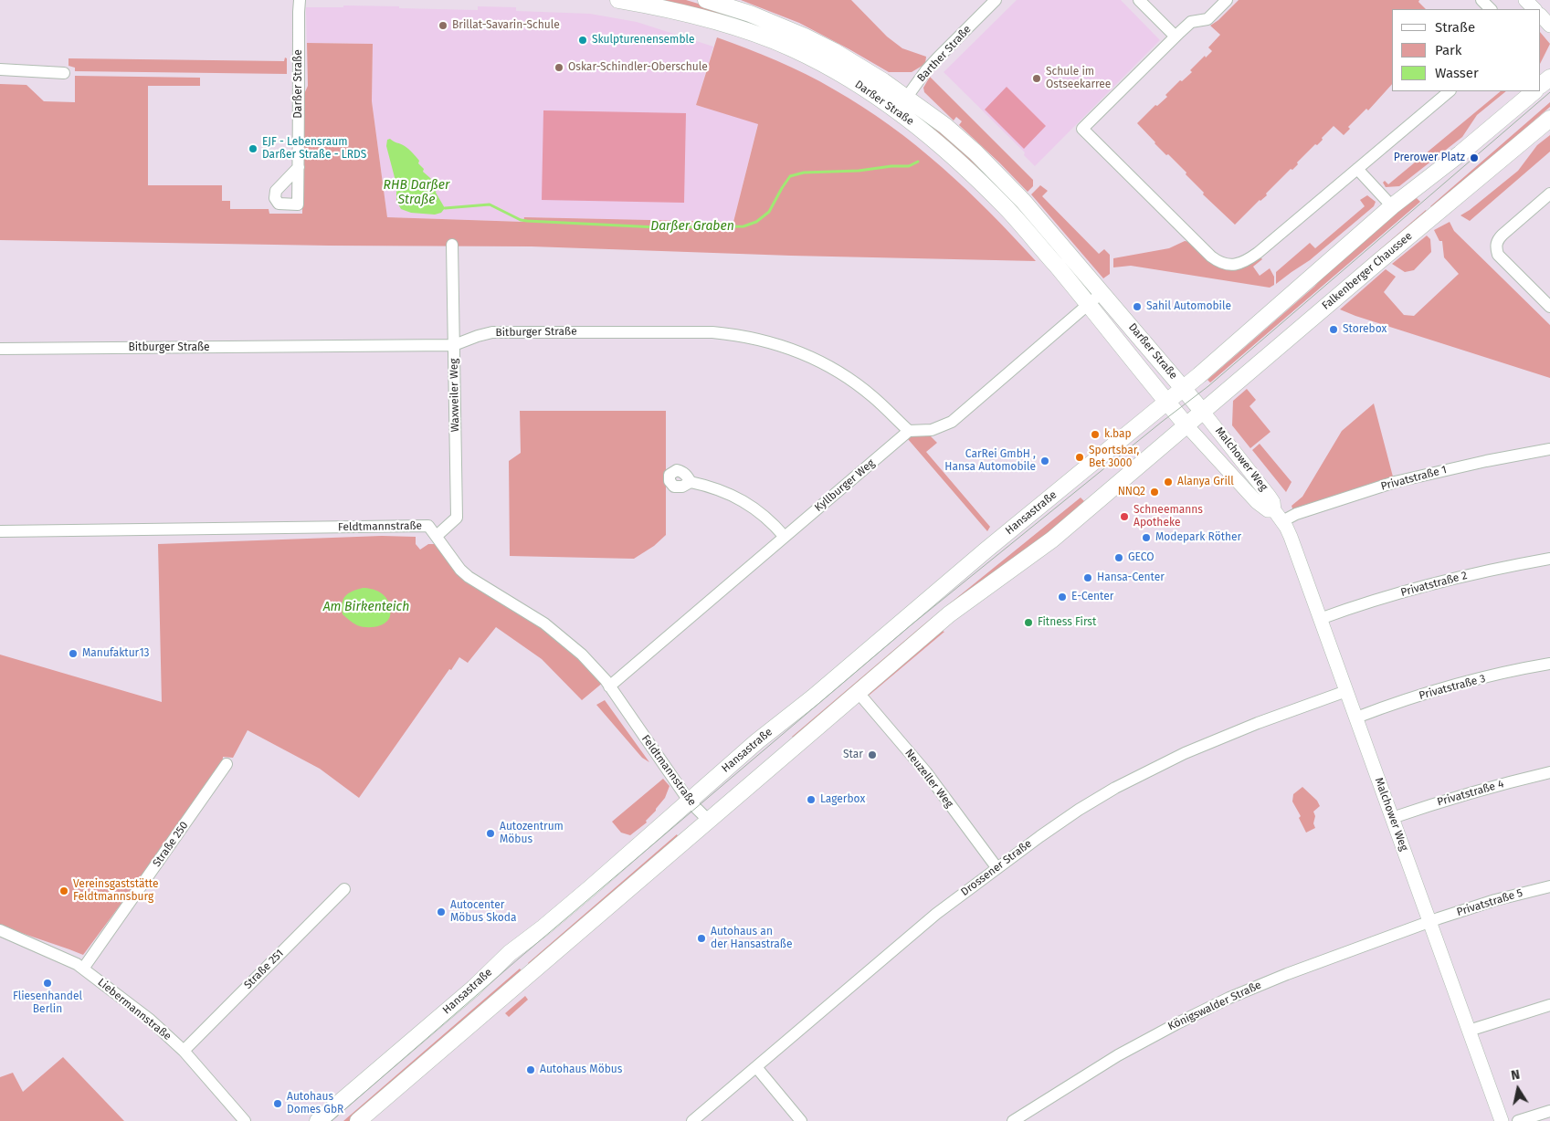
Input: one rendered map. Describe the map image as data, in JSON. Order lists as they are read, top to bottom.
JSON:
{
  "streets": {
    "main road": ["Darßer Straße", "Falkenberger Chaussee", "Hansastraße"],
    "street": [
      "Barther Straße",
      "Bitburger Straße",
      "Waxweiler Weg",
      "Malchower Weg",
      "Privatstraße 1",
      "Kyllburger Weg",
      "Feldtmannstraße",
      "Privatstraße 2",
      "Privatstraße 3",
      "Neuzeller Weg",
      "Privatstraße 4",
      "Straße 250",
      "Drossener Straße",
      "Privatstraße 5",
      "Straße 251",
      "Königswalder Straße",
      "Liebermannstraße"
    ]
  },
  "crossings": [
    ["Barther Straße", "Darßer Straße"],
    ["Darßer Straße", "Falkenberger Chaussee"],
    ["Darßer Straße", "Malchower Weg"],
    ["Darßer Straße", "Hansastraße"],
    ["Falkenberger Chaussee", "Malchower Weg"],
    ["Bitburger Straße", "Waxweiler Weg"],
    ["Bitburger Straße", "Kyllburger Weg"],
    ["Waxweiler Weg", "Feldtmannstraße"],
    ["Malchower Weg", "Privatstraße 1"],
    ["Malchower Weg", "Privatstraße 2"],
    ["Malchower Weg", "Privatstraße 3"],
    ["Malchower Weg", "Privatstraße 4"],
    ["Malchower Weg", "Drossener Straße"],
    ["Malchower Weg", "Privatstraße 5"],
    ["Malchower Weg", "Königswalder Straße"],
    ["Kyllburger Weg", "Feldtmannstraße"],
    ["Hansastraße", "Feldtmannstraße"],
    ["Neuzeller Weg", "Drossener Straße"],
    ["Straße 250", "Liebermannstraße"],
    ["Privatstraße 5", "Königswalder Straße"],
    ["Straße 251", "Liebermannstraße"]
  ],
  "water": ["RHB Darßer Straße", "Darßer Graben", "Am Birkenteich"],
  "places": [
    "Brillat-Savarin-Schule",
    "Skulpturenensemble",
    "Oskar-Schindler-Oberschule",
    "Schule im Ostseekarree",
    "EJF - Lebensraum Darßer Straße - LRDS",
    "Prerower Platz",
    "Sahil Automobile",
    "Storebox",
    "k.bap",
    "Sportsbar, Bet 3000",
    "CarRei GmbH , Hansa Automobile",
    "Alanya Grill",
    "NNQ2",
    "Schneemanns Apotheke",
    "Modepark Röther",
    "GECO",
    "Hansa-Center",
    "E-Center",
    "Fitness First",
    "Manufaktur13",
    "Star",
    "Lagerbox",
    "Autozentrum Möbus",
    "Vereinsgaststätte Feldtmannsburg",
    "Autocenter Möbus Skoda",
    "Autohaus an der Hansastraße",
    "Fliesenhandel Berlin",
    "Autohaus Möbus",
    "Autohaus Domes GbR"
  ],
  "legend": ["Straße", "Park", "Wasser"],
  "north": "top"
}
